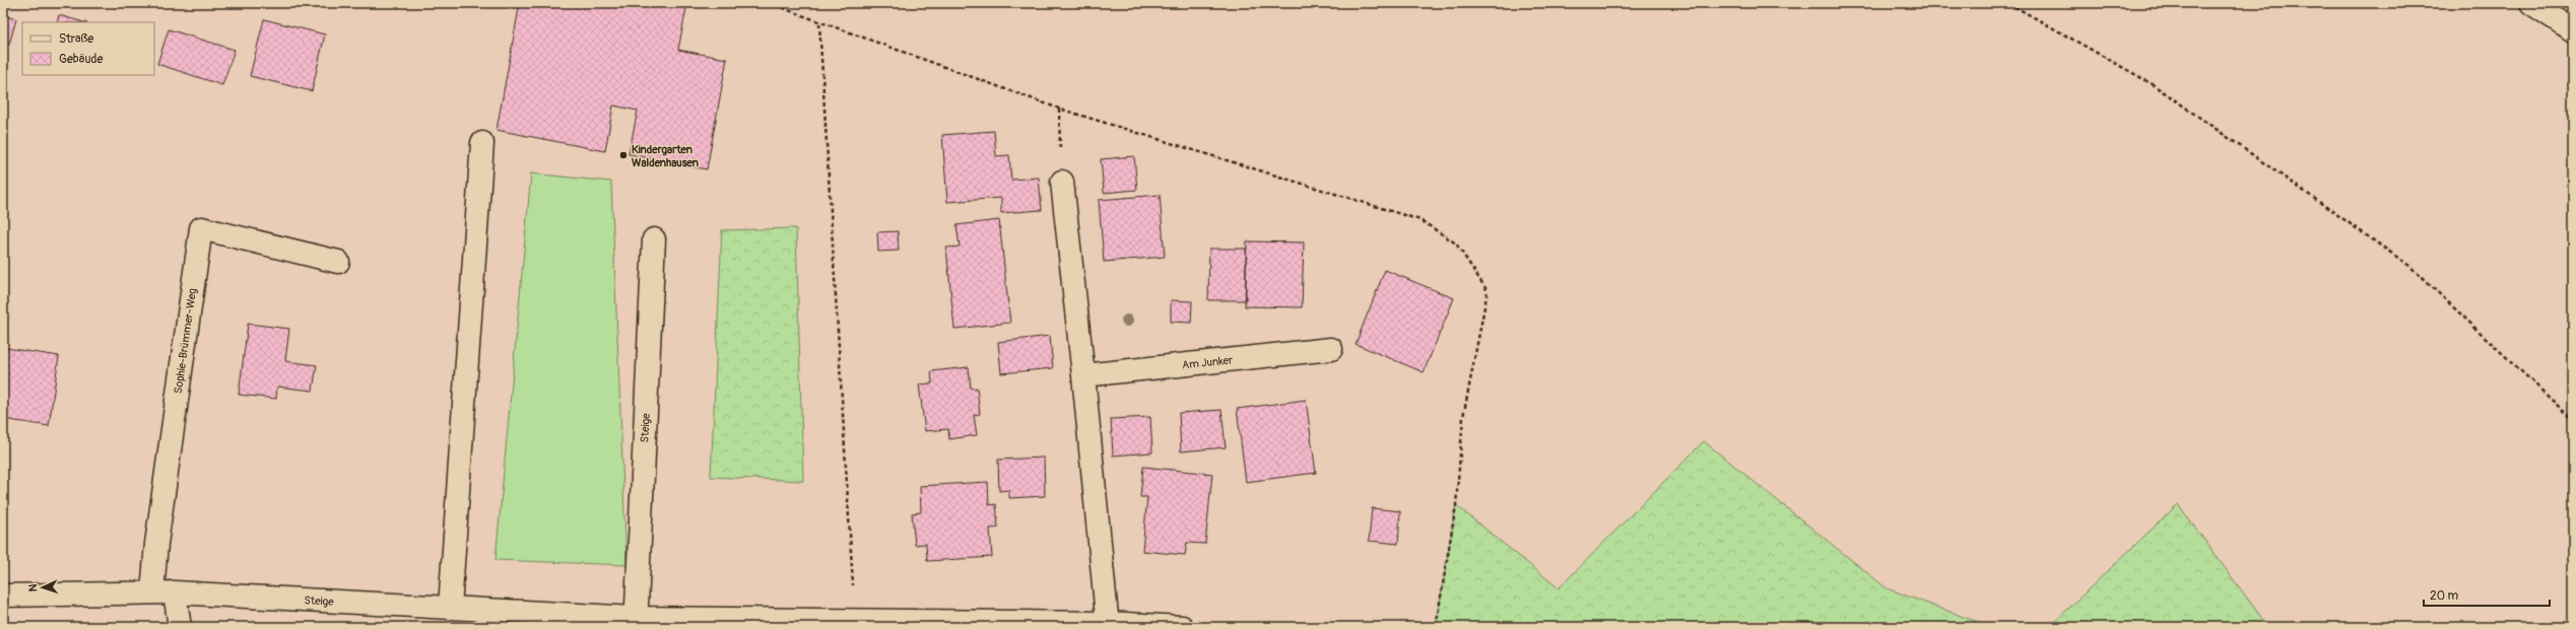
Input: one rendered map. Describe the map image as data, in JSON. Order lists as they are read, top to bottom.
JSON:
{
  "streets": {
    "street": ["Sophie-Brümmer-Weg", "Am Junker", "Steige"]
  },
  "crossings": [
    ["Sophie-Brümmer-Weg", "Steige"]
  ],
  "places": ["Kindergarten Waldenhausen"],
  "legend": ["Straße", "Gebäude"],
  "scale_bar": "20 m",
  "north": "left"
}
